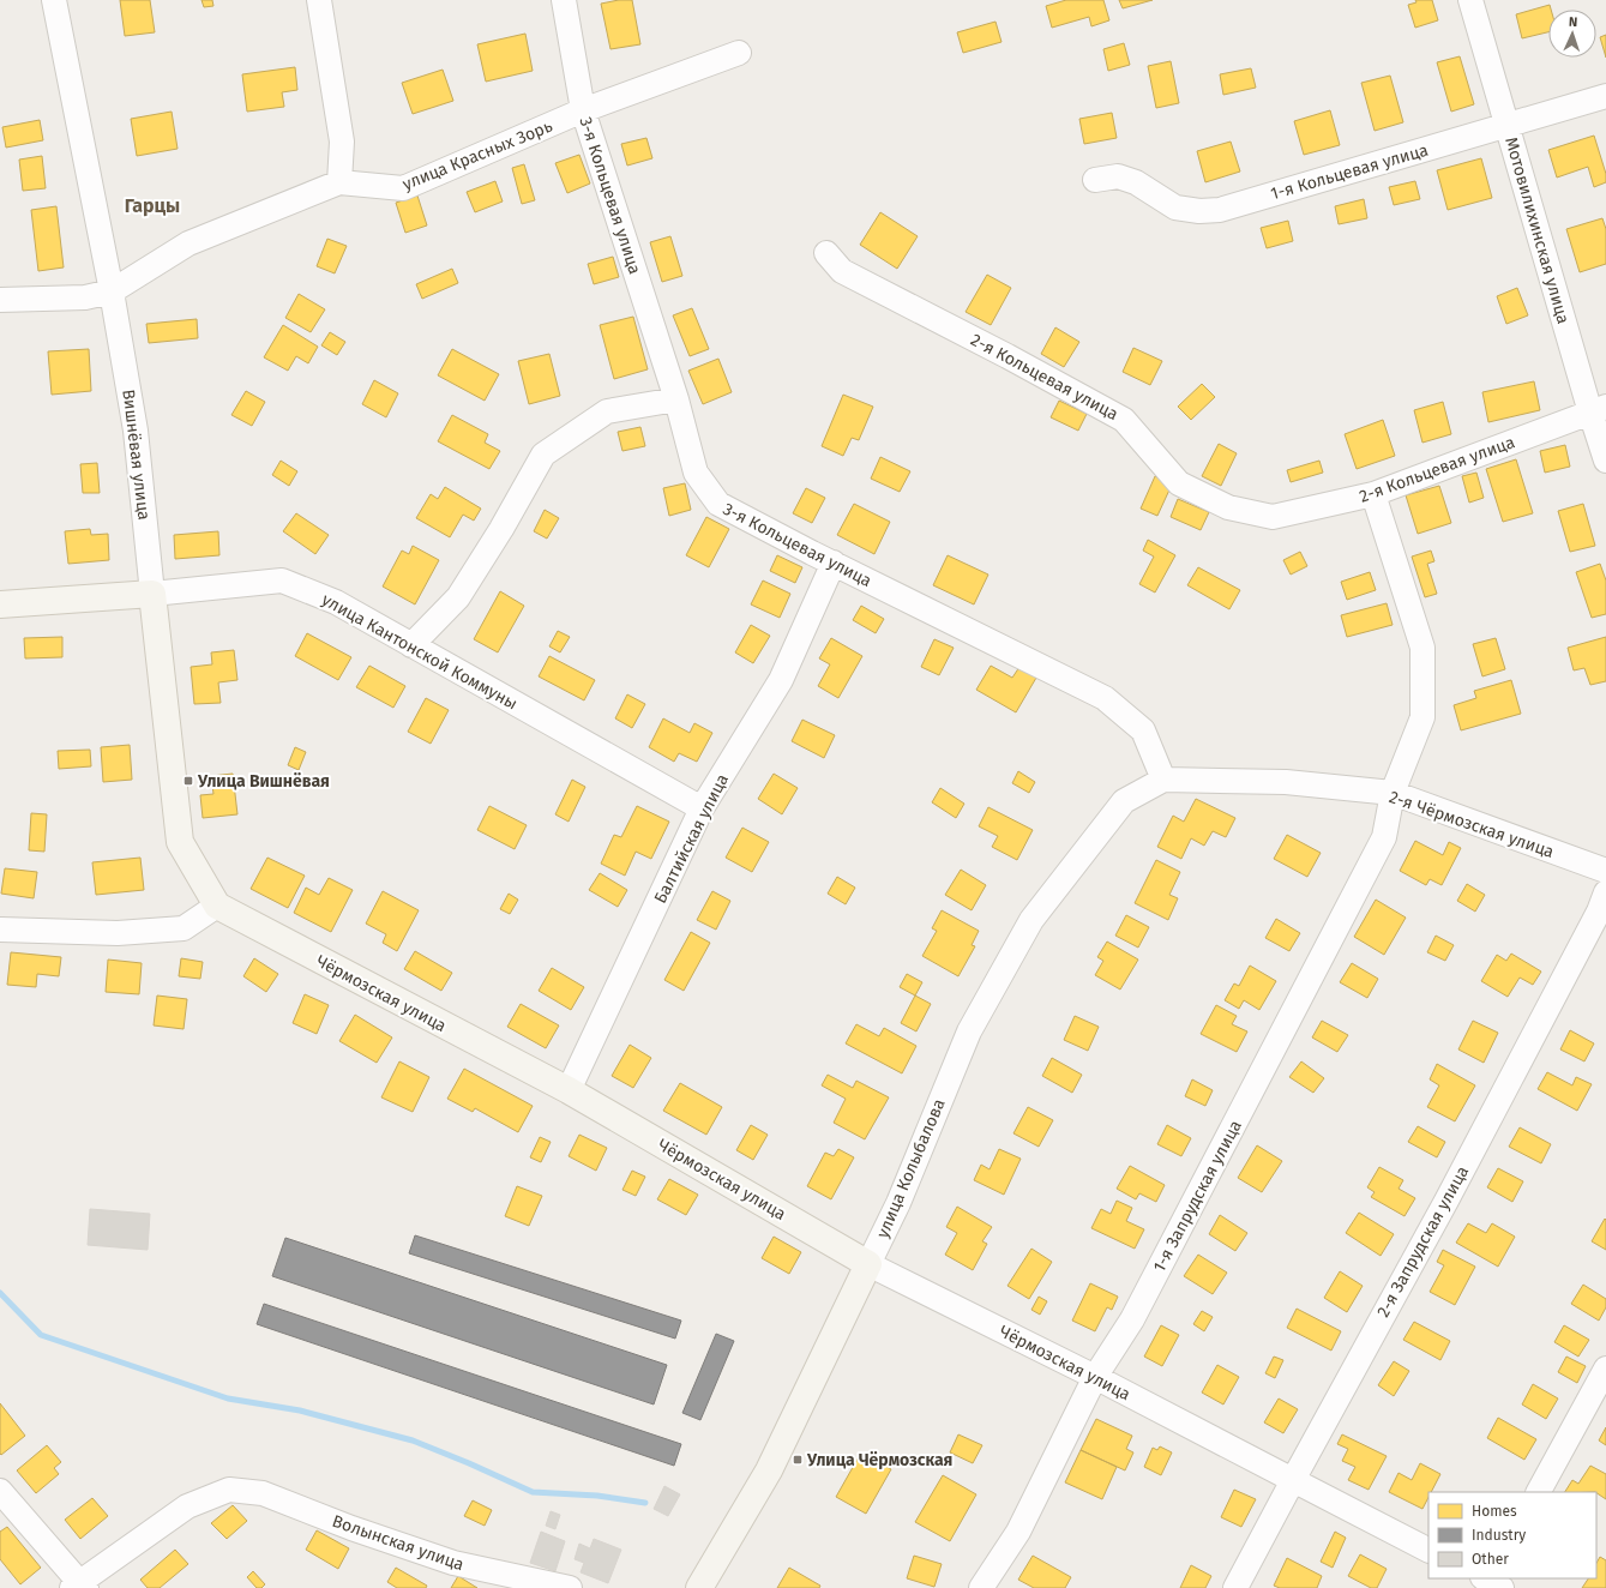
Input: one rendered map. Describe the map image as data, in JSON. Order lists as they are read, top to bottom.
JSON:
{
  "streets": {
    "street": [
      "улица Красных Зорь",
      "1-я Кольцевая улица",
      "3-я Кольцевая улица",
      "Мотовилихинская улица",
      "2-я Кольцевая улица",
      "Вишнёвая улица",
      "улица Кантонской Коммуны",
      "2-я Чёрмозская улица",
      "Балтийская улица",
      "Чёрмозская улица",
      "улица Колыбалова",
      "1-я Запрудская улица",
      "2-я Запрудская улица",
      "Волынская улица"
    ]
  },
  "crossings": [
    ["улица Красных Зорь", "3-я Кольцевая улица"],
    ["улица Красных Зорь", "Вишнёвая улица"],
    ["1-я Кольцевая улица", "Мотовилихинская улица"],
    ["3-я Кольцевая улица", "2-я Чёрмозская улица"],
    ["3-я Кольцевая улица", "Балтийская улица"],
    ["3-я Кольцевая улица", "улица Колыбалова"],
    ["Мотовилихинская улица", "2-я Кольцевая улица"],
    ["2-я Кольцевая улица", "1-я Запрудская улица"],
    ["Вишнёвая улица", "улица Кантонской Коммуны"],
    ["Вишнёвая улица", "Чёрмозская улица"],
    ["улица Кантонской Коммуны", "Балтийская улица"],
    ["2-я Чёрмозская улица", "улица Колыбалова"],
    ["2-я Чёрмозская улица", "1-я Запрудская улица"],
    ["Балтийская улица", "Чёрмозская улица"],
    ["Чёрмозская улица", "улица Колыбалова"],
    ["Чёрмозская улица", "1-я Запрудская улица"],
    ["Чёрмозская улица", "2-я Запрудская улица"]
  ],
  "districts": ["Гарцы"],
  "places": {
    "transit": ["Улица Вишнёвая", "Улица Чёрмозская"]
  },
  "legend": ["Homes", "Industry", "Other"],
  "north": "top"
}
